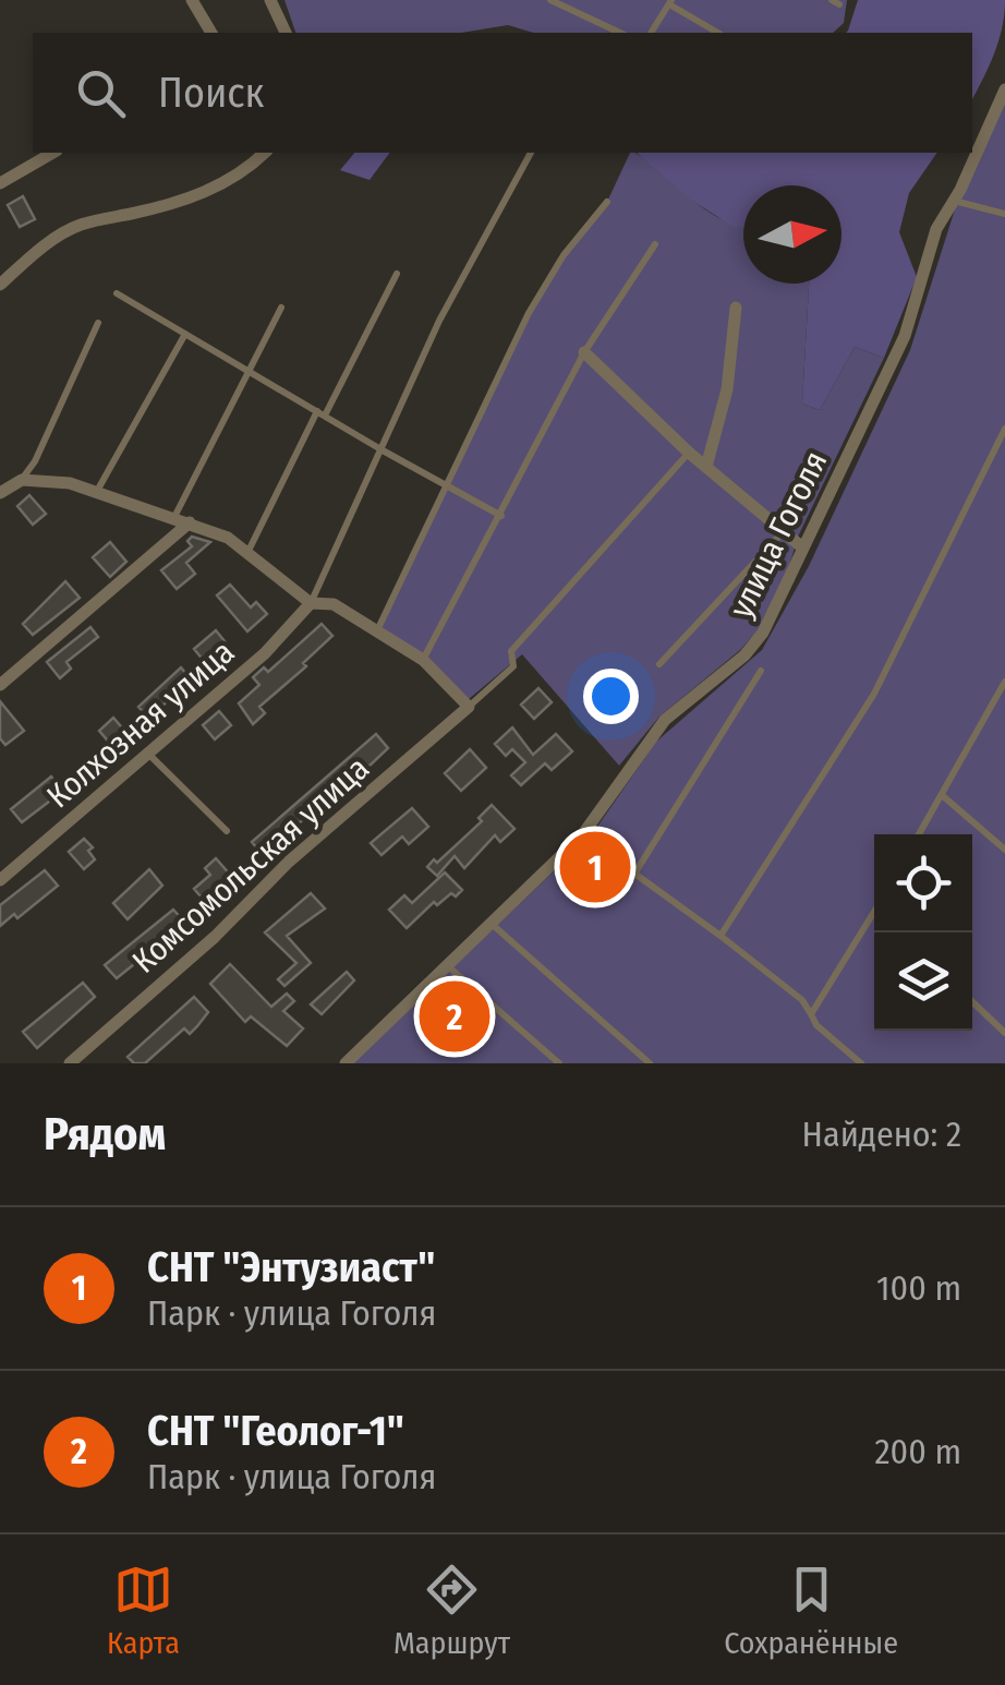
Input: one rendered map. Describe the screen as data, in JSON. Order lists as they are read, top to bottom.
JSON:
{
  "streets": {
    "street": ["улица Гоголя", "Колхозная улица", "Комсомольская улица"]
  },
  "north": "right",
  "page": {
    "search": "Поиск",
    "pins": ["1", "2"],
    "heading": ["Рядом", "Найдено: 2"],
    "list": [
      {
        "mark": "1",
        "name": "СНТ \"Энтузиаст\"",
        "note": "Парк · улица Гоголя",
        "value": "100 m"
      },
      {
        "mark": "2",
        "name": "СНТ \"Геолог-1\"",
        "note": "Парк · улица Гоголя",
        "value": "200 m"
      }
    ],
    "nav": ["Карта", "Маршрут", "Сохранённые"]
  }
}
